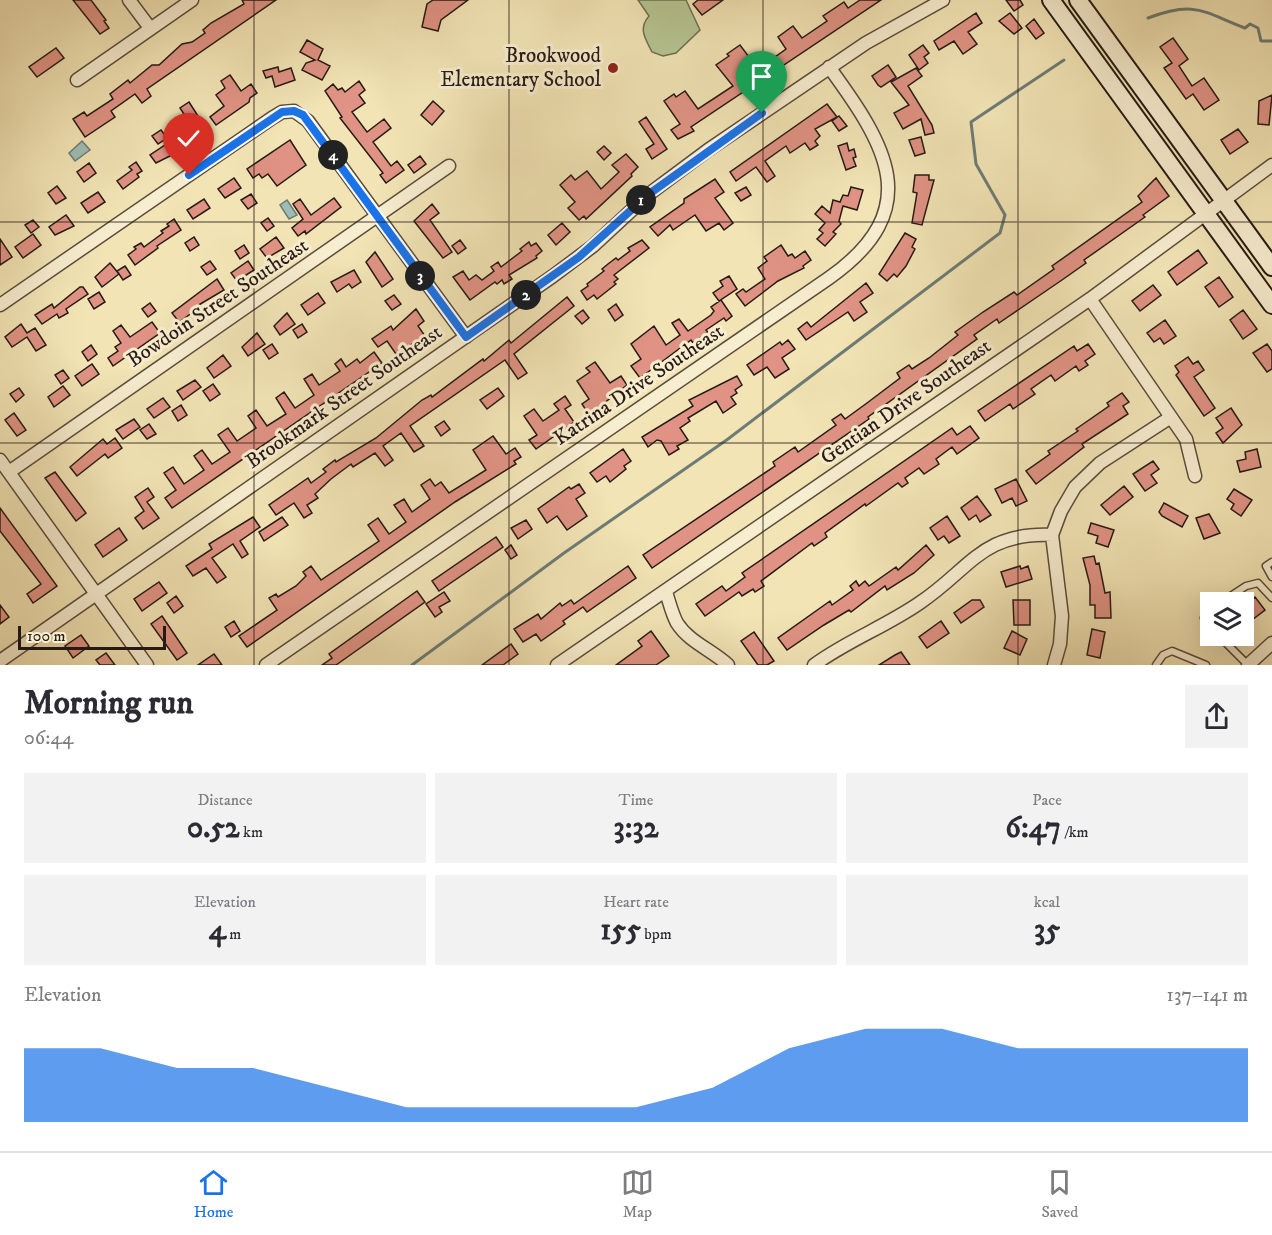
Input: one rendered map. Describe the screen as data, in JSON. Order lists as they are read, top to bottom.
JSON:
{
  "streets": {
    "street": [
      "Bowdoin Street Southeast",
      "Katrina Drive Southeast",
      "Brookmark Street Southeast",
      "Gentian Drive Southeast"
    ]
  },
  "crossings": [
    ["Katrina Drive Southeast", "Brookmark Street Southeast"]
  ],
  "places": ["Brookwood Elementary School"],
  "scale_bar": "100 m",
  "page": {
    "pins": [
      "4",
      "1",
      "3",
      "2"
    ],
    "scale": "100 m",
    "heading": ["Morning run", "06:44"],
    "stats": [
      ["Distance", "0.52 km"],
      ["Time", "3:32"],
      ["Pace", "6:47 /km"],
      ["Elevation", "4 m"],
      ["Heart rate", "155 bpm"],
      ["kcal", "35"]
    ],
    "chart": ["Elevation", "137–141 m"],
    "tabs": ["Home", "Map", "Saved"]
  }
}
